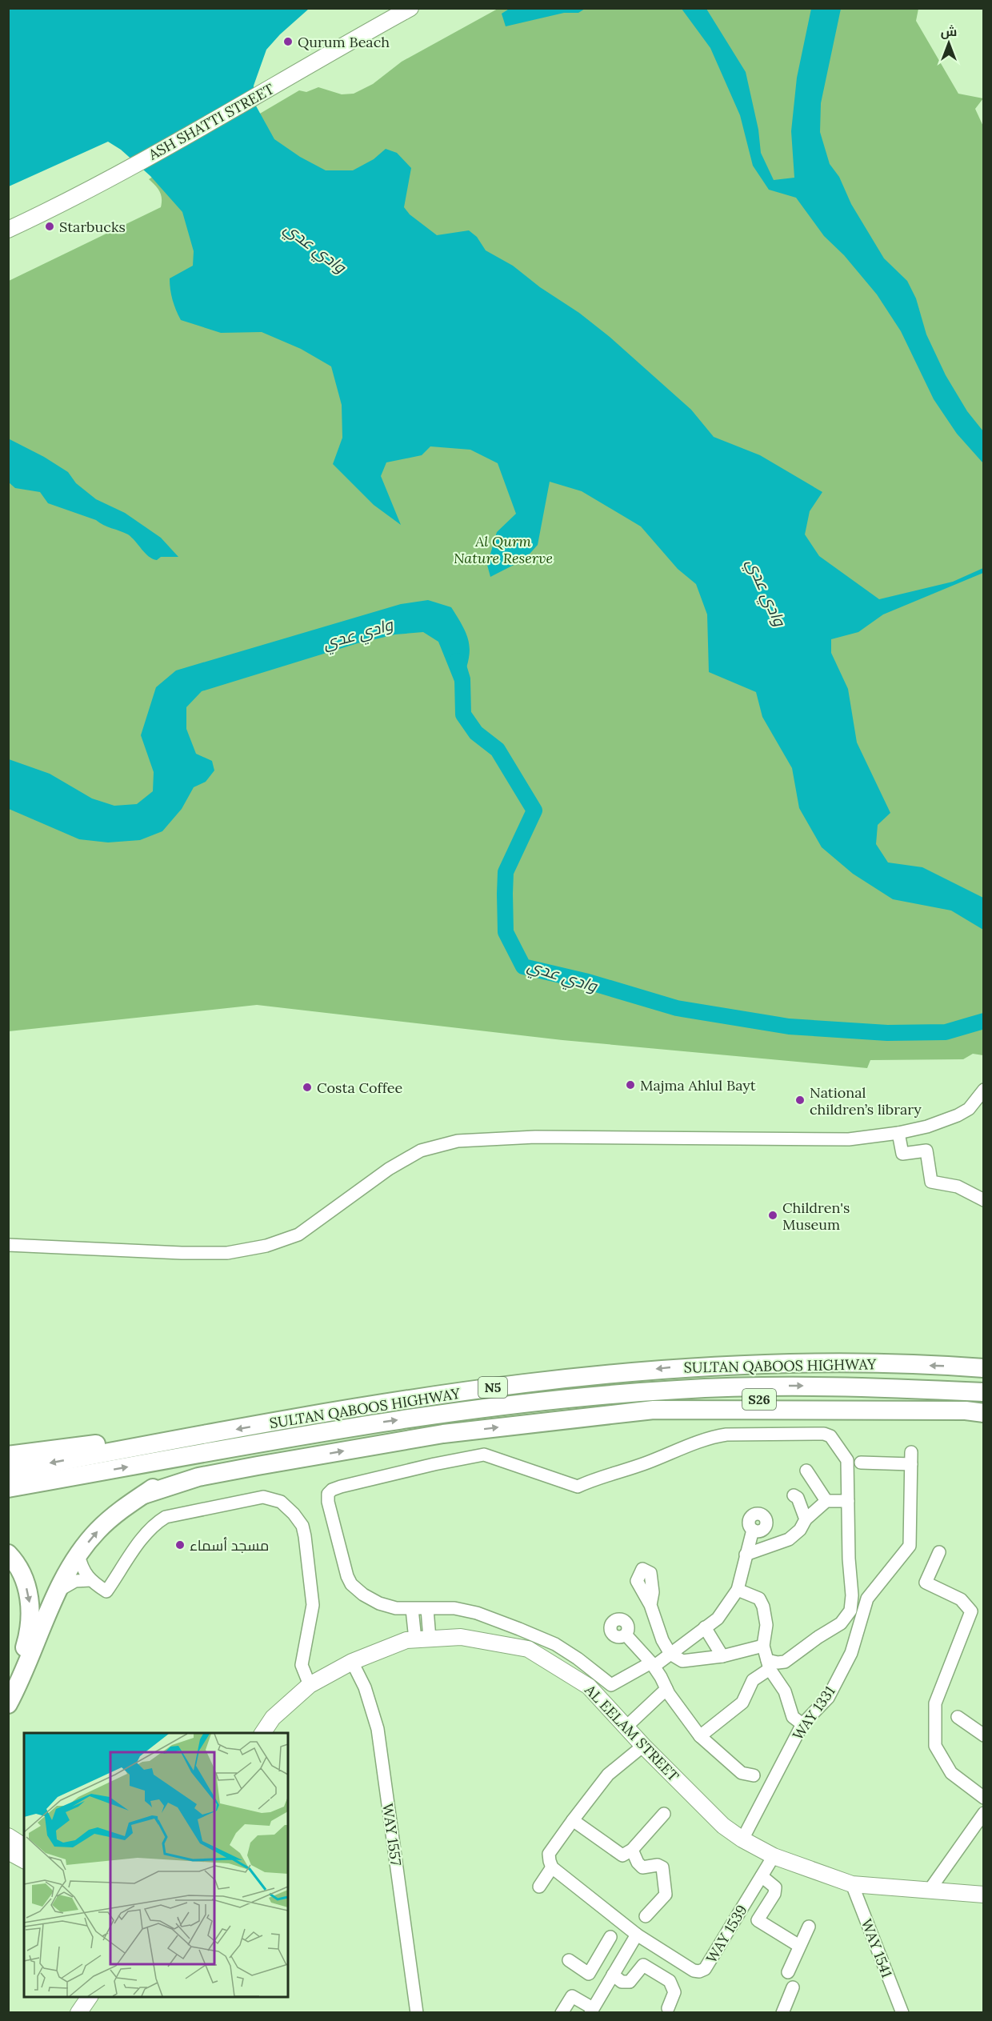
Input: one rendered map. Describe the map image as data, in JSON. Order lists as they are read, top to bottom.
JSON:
{
  "streets": {
    "highway": ["SULTAN QABOOS HIGHWAY", "N5", "S26"],
    "main road": ["ASH SHATTI STREET", "AL EELAM STREET"],
    "street": [
      "WAY 1331",
      "WAY 1557",
      "WAY 1539",
      "WAY 1541"
    ]
  },
  "crossings": [
    ["SULTAN QABOOS HIGHWAY", "S26"],
    ["WAY 1331", "AL EELAM STREET"],
    ["AL EELAM STREET", "WAY 1557"],
    ["AL EELAM STREET", "WAY 1539"],
    ["AL EELAM STREET", "WAY 1541"]
  ],
  "water": ["وادي عدي"],
  "parks": ["Al Qurm Nature Reserve"],
  "places": [
    "Qurum Beach",
    "Starbucks",
    "Majma Ahlul Bayt",
    "Costa Coffee",
    "National children’s library",
    "Children's Museum",
    "مسجد أسماء"
  ],
  "north": "top"
}
